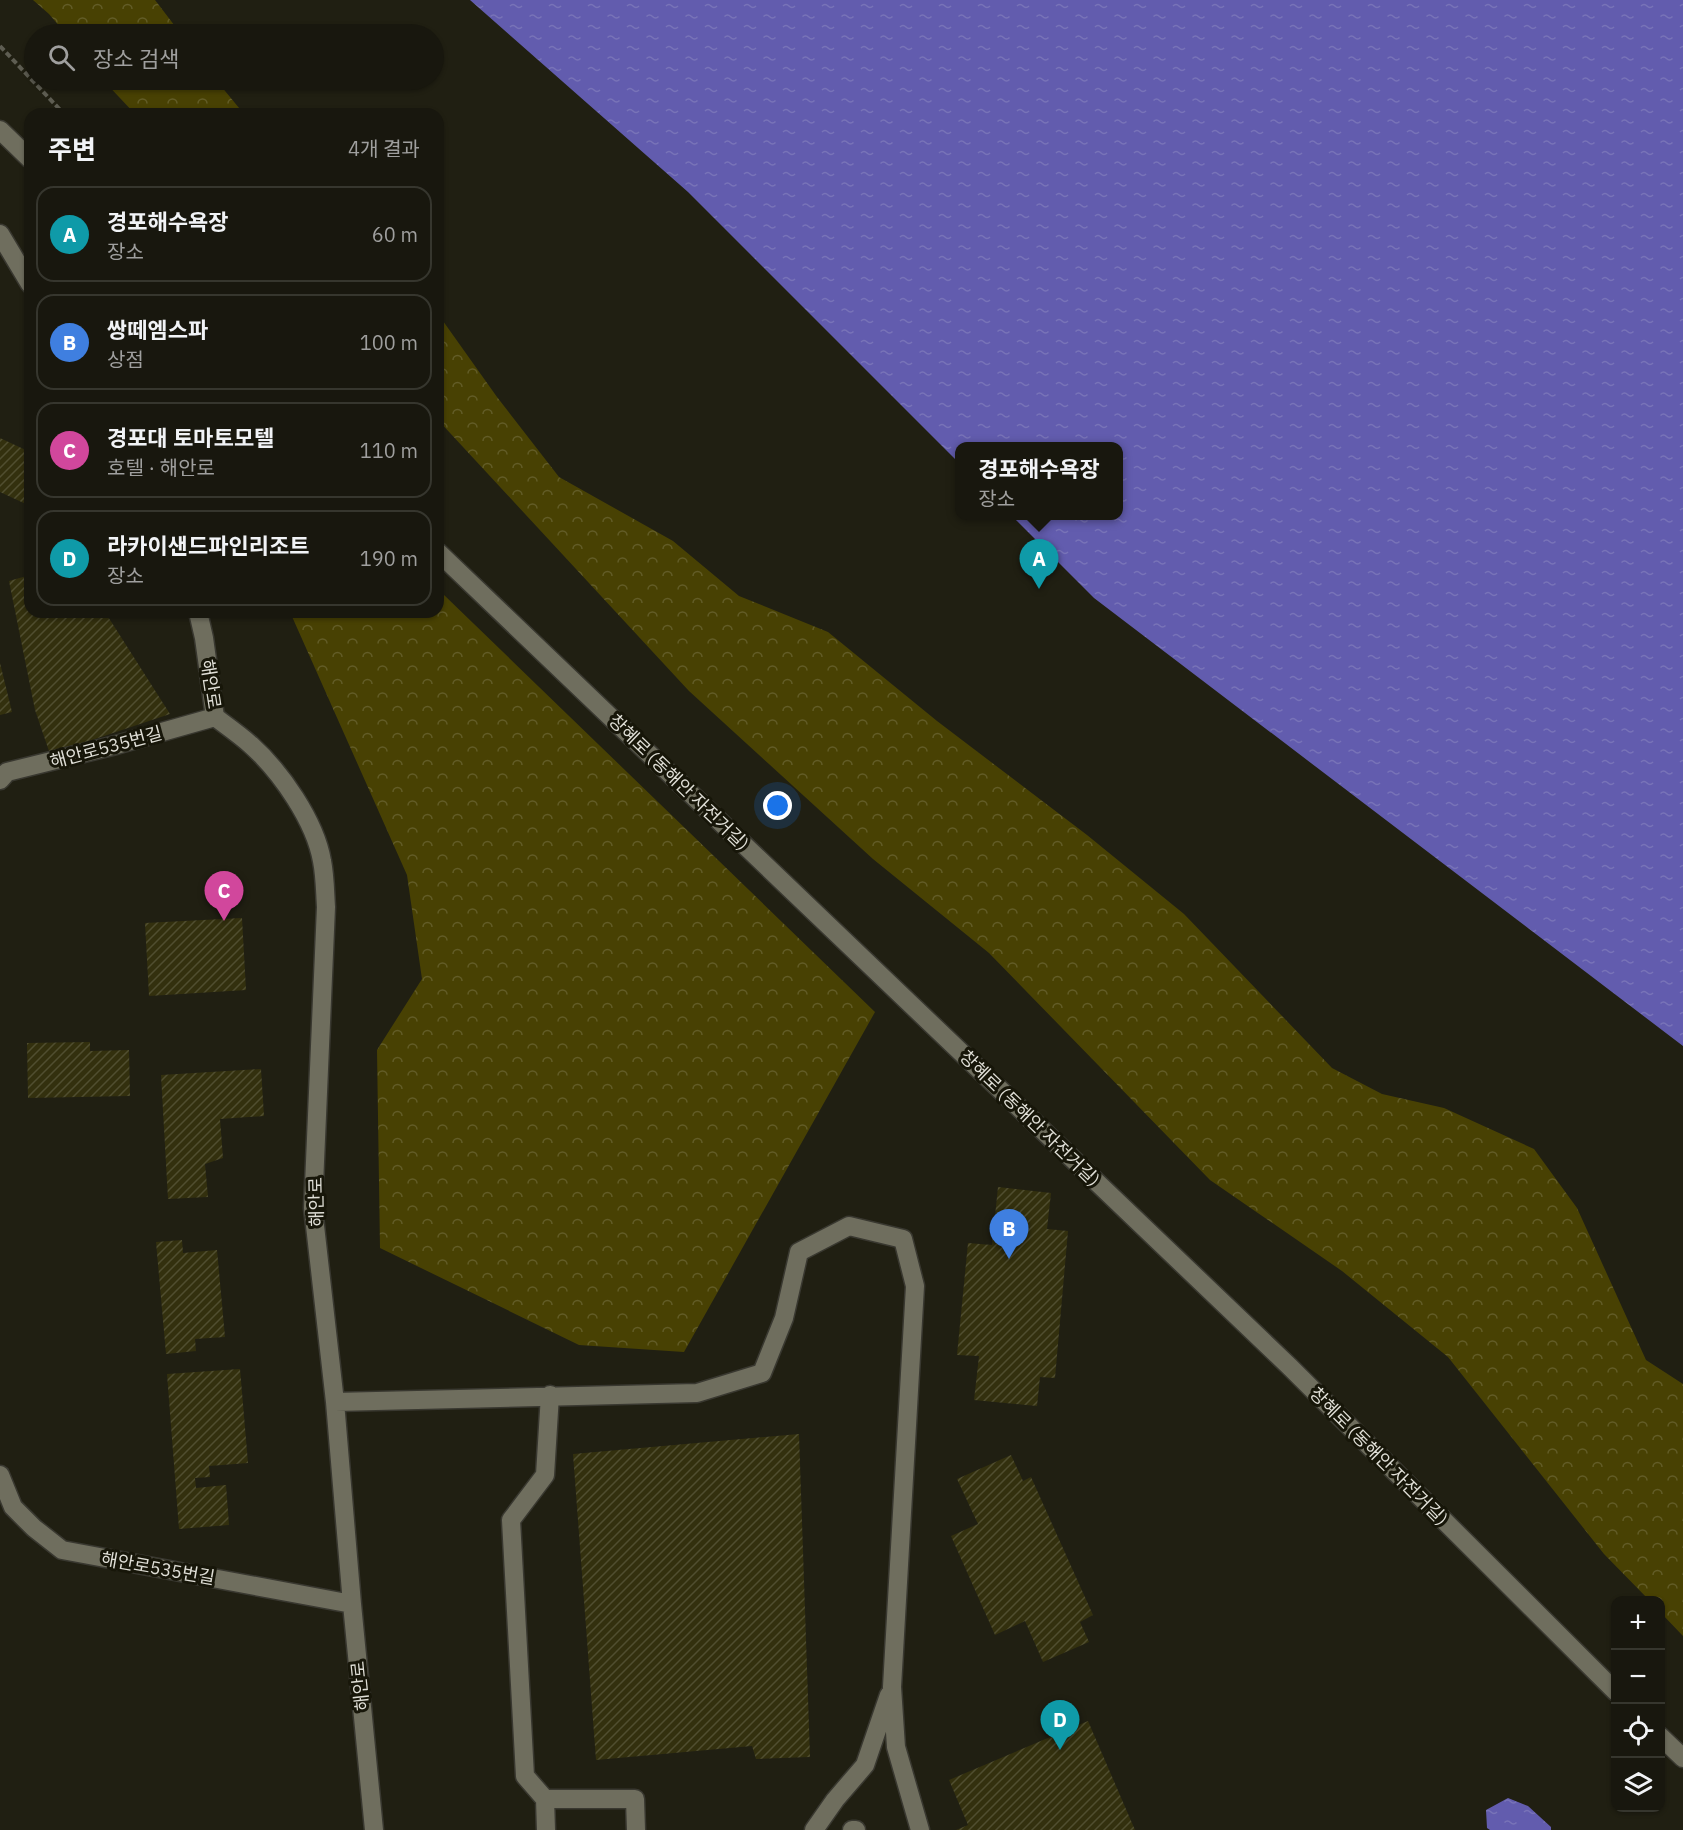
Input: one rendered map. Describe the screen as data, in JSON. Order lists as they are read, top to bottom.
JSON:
{
  "streets": {
    "street": ["해안로", "해안로535번길", "창혜로 (동해안 자전거길)"]
  },
  "crossings": [
    ["해안로", "해안로535번길"]
  ],
  "page": {
    "search": "장소 검색",
    "heading": ["주변", "4개 결과"],
    "list": [
      {
        "mark": "A",
        "name": "경포해수욕장",
        "note": "장소",
        "value": "60 m"
      },
      {
        "mark": "B",
        "name": "쌍떼엠스파",
        "note": "상점",
        "value": "100 m"
      },
      {
        "mark": "C",
        "name": "경포대 토마토모텔",
        "note": "호텔 · 해안로",
        "value": "110 m"
      },
      {
        "mark": "D",
        "name": "라카이샌드파인리조트",
        "note": "장소",
        "value": "190 m"
      }
    ],
    "popup": ["경포해수욕장", "장소"],
    "pins": [
      "A",
      "C",
      "B",
      "D"
    ],
    "map_buttons": ["+", "−"]
  }
}
